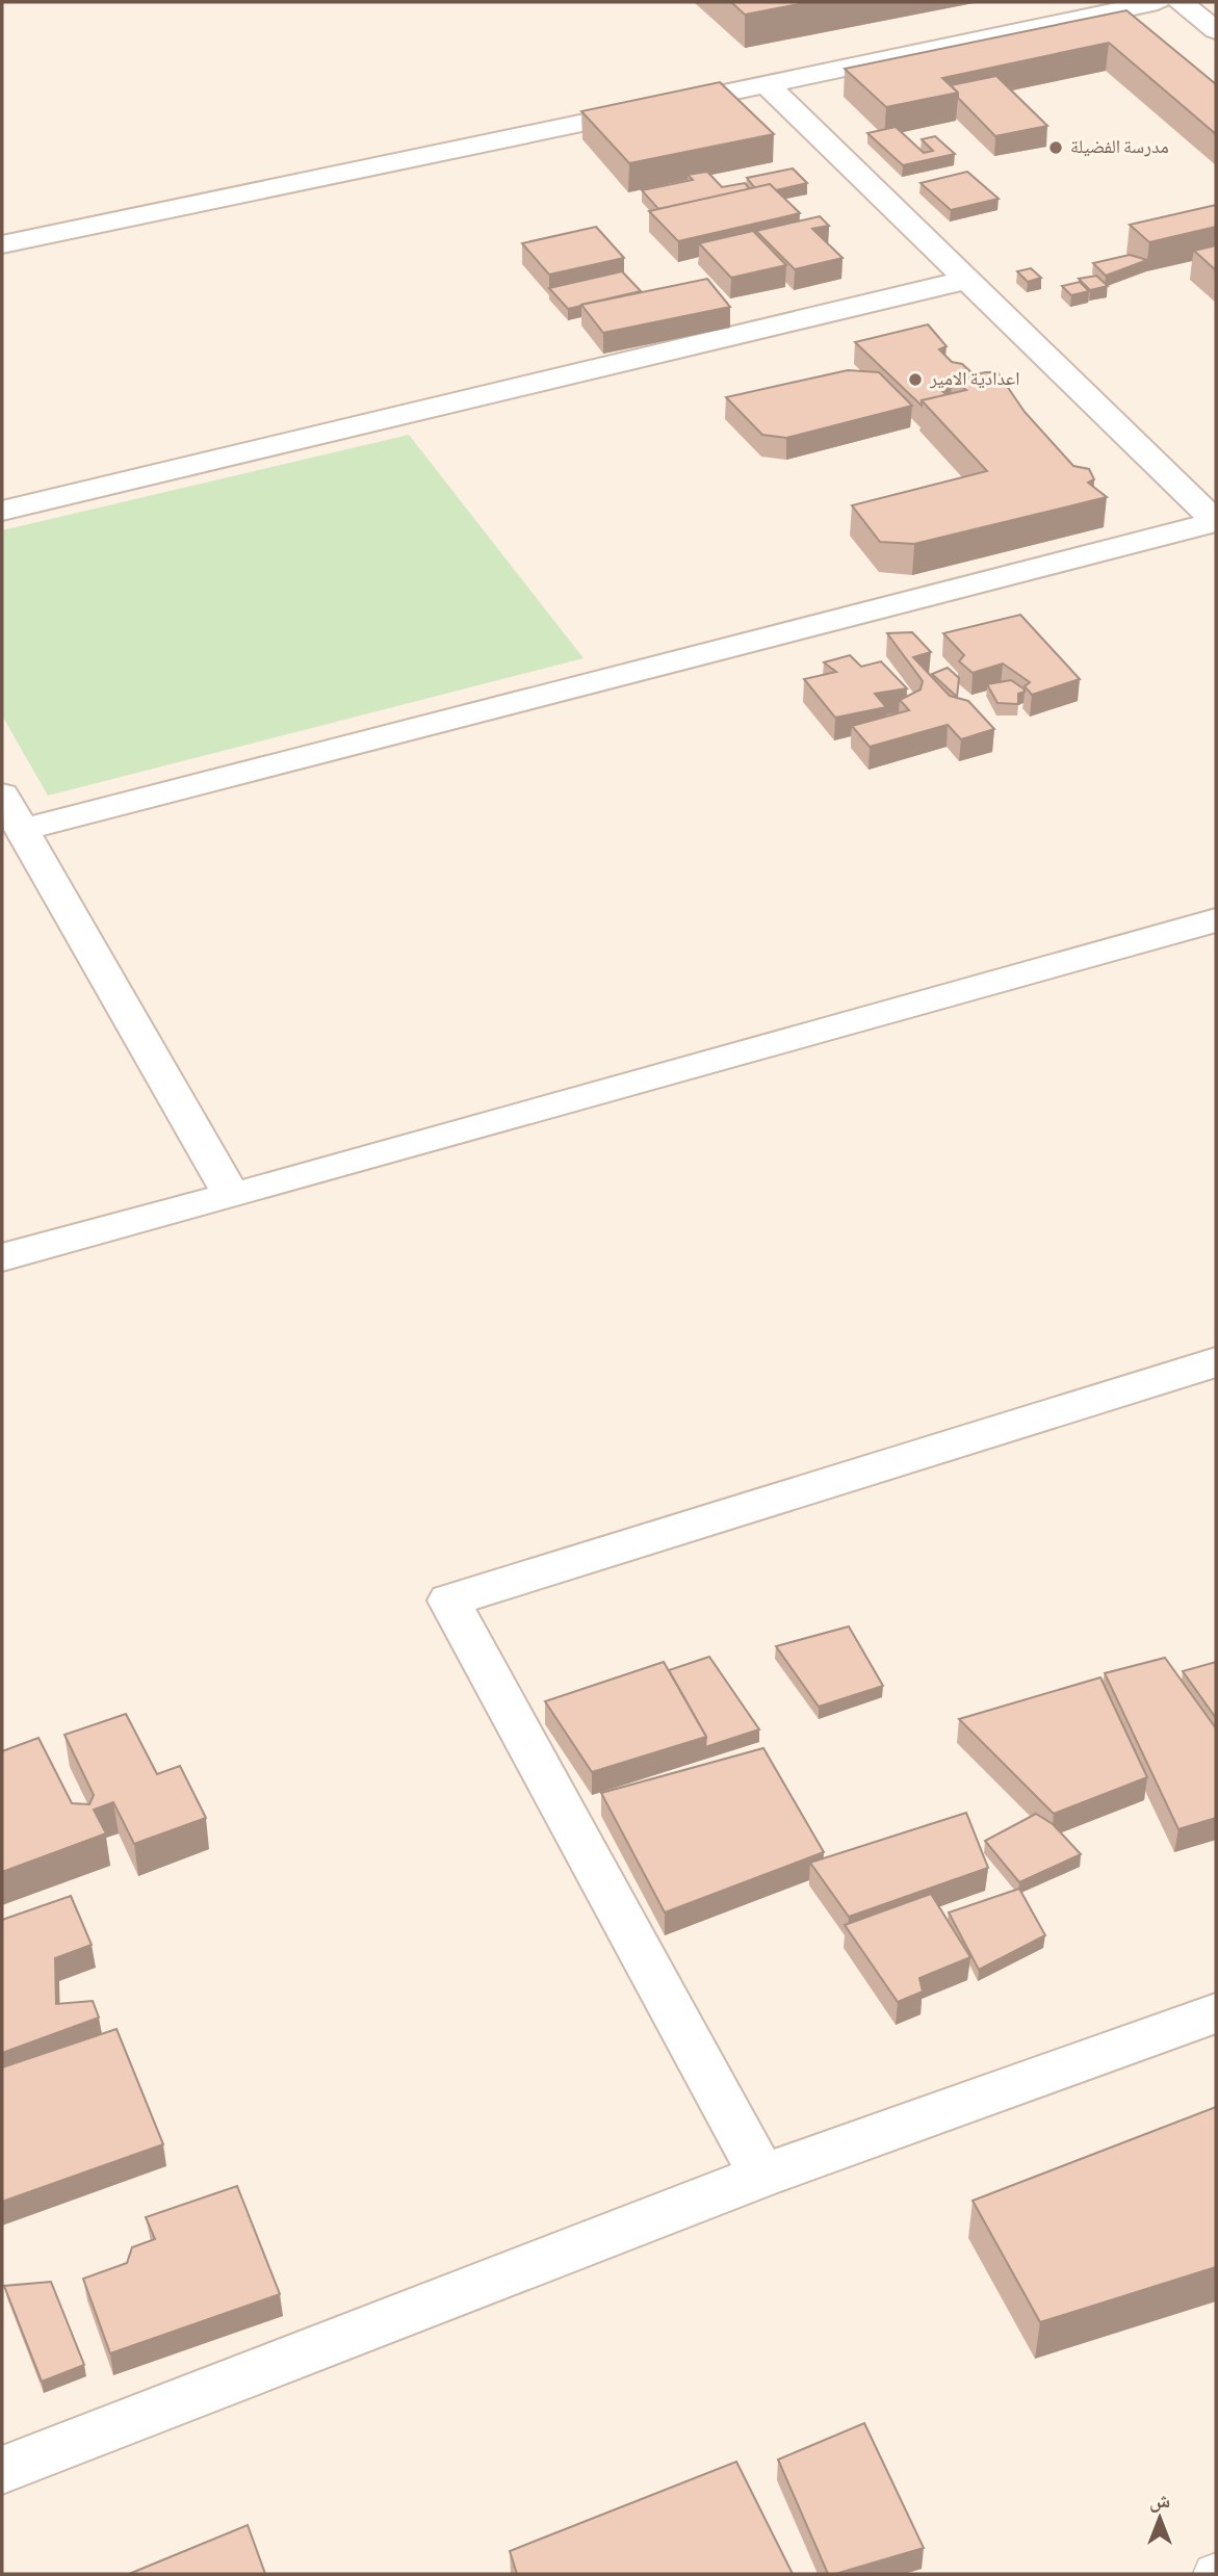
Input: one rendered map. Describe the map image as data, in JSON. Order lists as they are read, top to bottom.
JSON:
{
  "places": ["مدرسة الفضيلة", "اعدادية الامير"],
  "north": "top"
}
